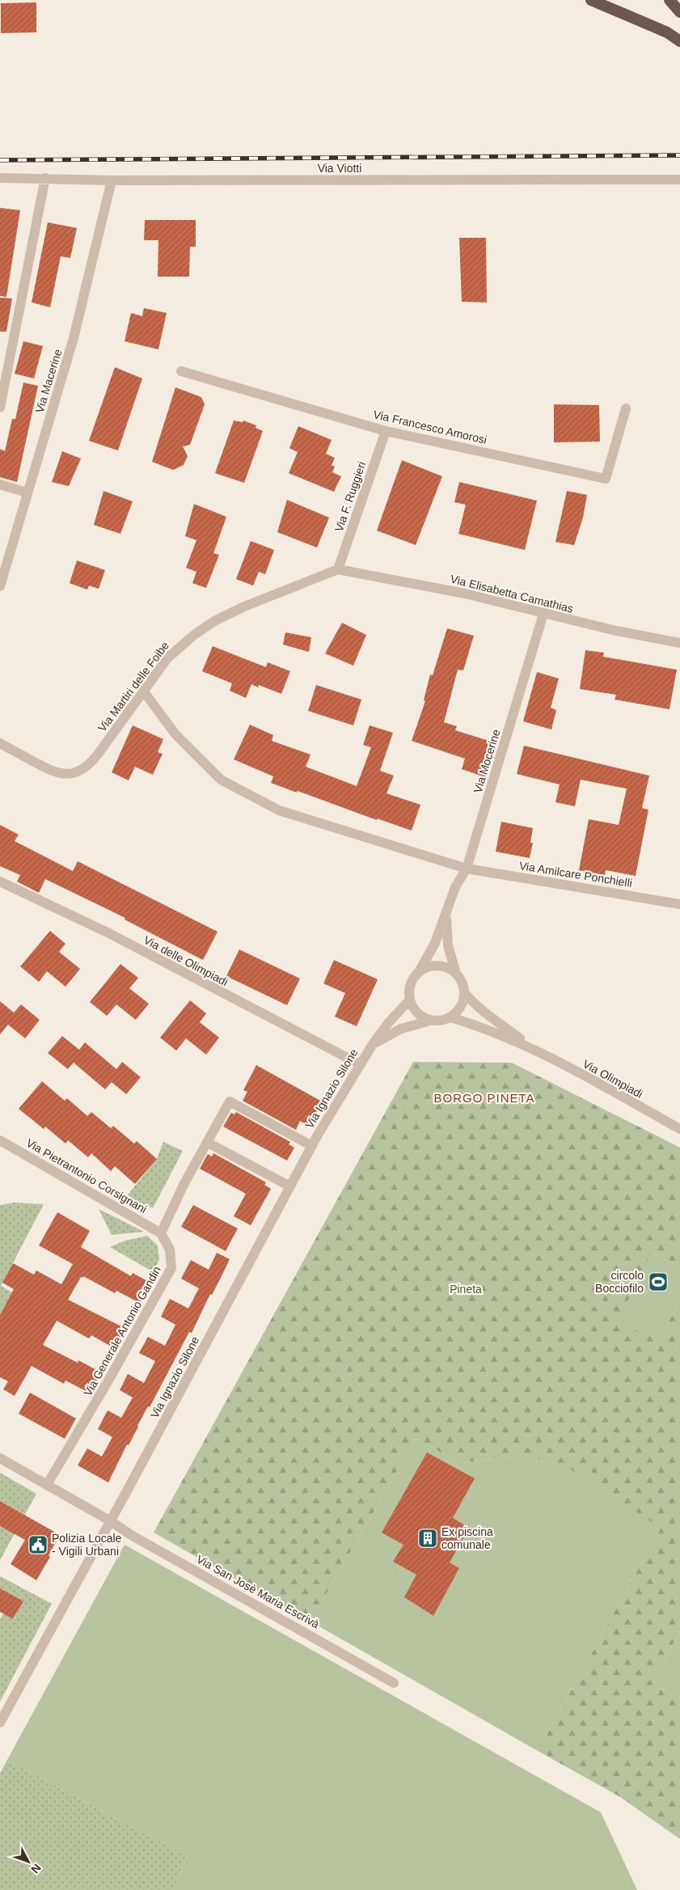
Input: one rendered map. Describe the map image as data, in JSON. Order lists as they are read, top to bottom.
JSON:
{
  "streets": {
    "street": [
      "Via Viotti",
      "Via Macerine",
      "Via Francesco Amorosi",
      "Via F. Ruggieri",
      "Via Elisabetta Camathias",
      "Via Martiri delle Foibe",
      "Via Mocerine",
      "Via Amilcare Ponchielli",
      "Via delle Olimpiadi",
      "Via Olimpiadi",
      "Via Ignazio Silone",
      "Via Pietrantonio Corsignani",
      "Via Generale Antonio Gandin",
      "Via San Josè Maria Escrivà"
    ]
  },
  "crossings": [
    ["Via Viotti", "Via Macerine"],
    ["Via Francesco Amorosi", "Via F. Ruggieri"],
    ["Via F. Ruggieri", "Via Elisabetta Camathias"],
    ["Via F. Ruggieri", "Via Martiri delle Foibe"],
    ["Via Elisabetta Camathias", "Via Martiri delle Foibe"],
    ["Via Elisabetta Camathias", "Via Mocerine"],
    ["Via Martiri delle Foibe", "Via Amilcare Ponchielli"],
    ["Via Mocerine", "Via Amilcare Ponchielli"],
    ["Via Mocerine", "Via Olimpiadi"],
    ["Via Mocerine", "Via Ignazio Silone"],
    ["Via delle Olimpiadi", "Via Ignazio Silone"],
    ["Via Olimpiadi", "Via Ignazio Silone"],
    ["Via Ignazio Silone", "Via San Josè Maria Escrivà"],
    ["Via Pietrantonio Corsignani", "Via Generale Antonio Gandin"],
    ["Via Generale Antonio Gandin", "Via San Josè Maria Escrivà"]
  ],
  "districts": ["BORGO PINETA"],
  "parks": ["Pineta"],
  "places": {
    "sports": ["circolo Bocciofilo"],
    "building": ["Ex piscina comunale"],
    "public building": ["Polizia Locale - Vigili Urbani"]
  },
  "north": "bottom right"
}
